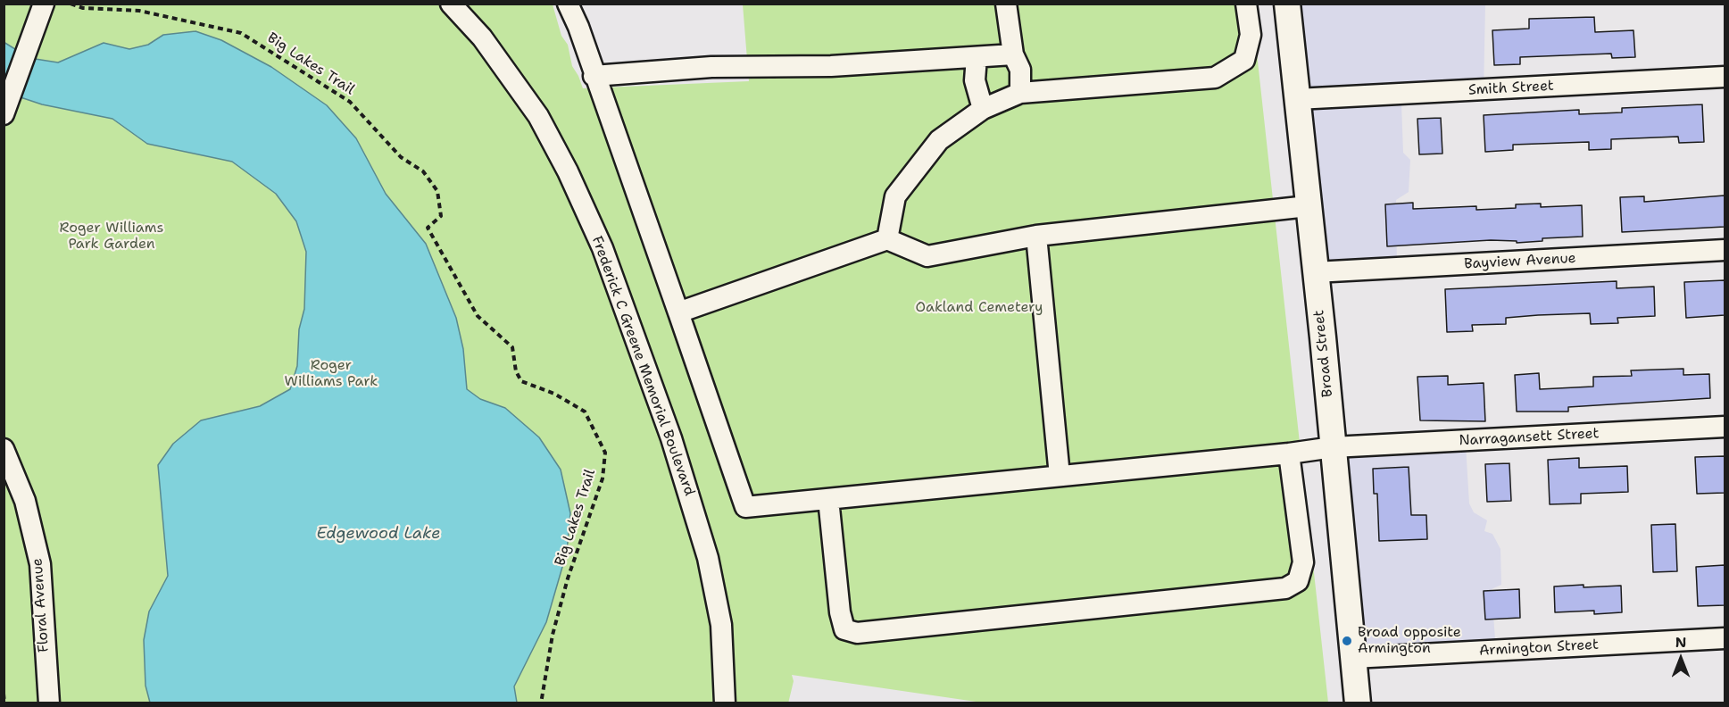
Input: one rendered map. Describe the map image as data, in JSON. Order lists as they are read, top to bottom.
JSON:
{
  "streets": {
    "main road": ["Broad Street"],
    "street": [
      "Smith Street",
      "Bayview Avenue",
      "Frederick C Greene Memorial Boulevard",
      "Narragansett Street",
      "Floral Avenue",
      "Armington Street"
    ],
    "path": ["Big Lakes Trail"]
  },
  "crossings": [
    ["Smith Street", "Broad Street"],
    ["Bayview Avenue", "Broad Street"],
    ["Broad Street", "Narragansett Street"],
    ["Broad Street", "Armington Street"]
  ],
  "water": ["Edgewood Lake"],
  "parks": ["Roger Williams Park Garden", "Oakland Cemetery", "Roger Williams Park"],
  "places": ["Broad opposite Armington"],
  "north": "top"
}
